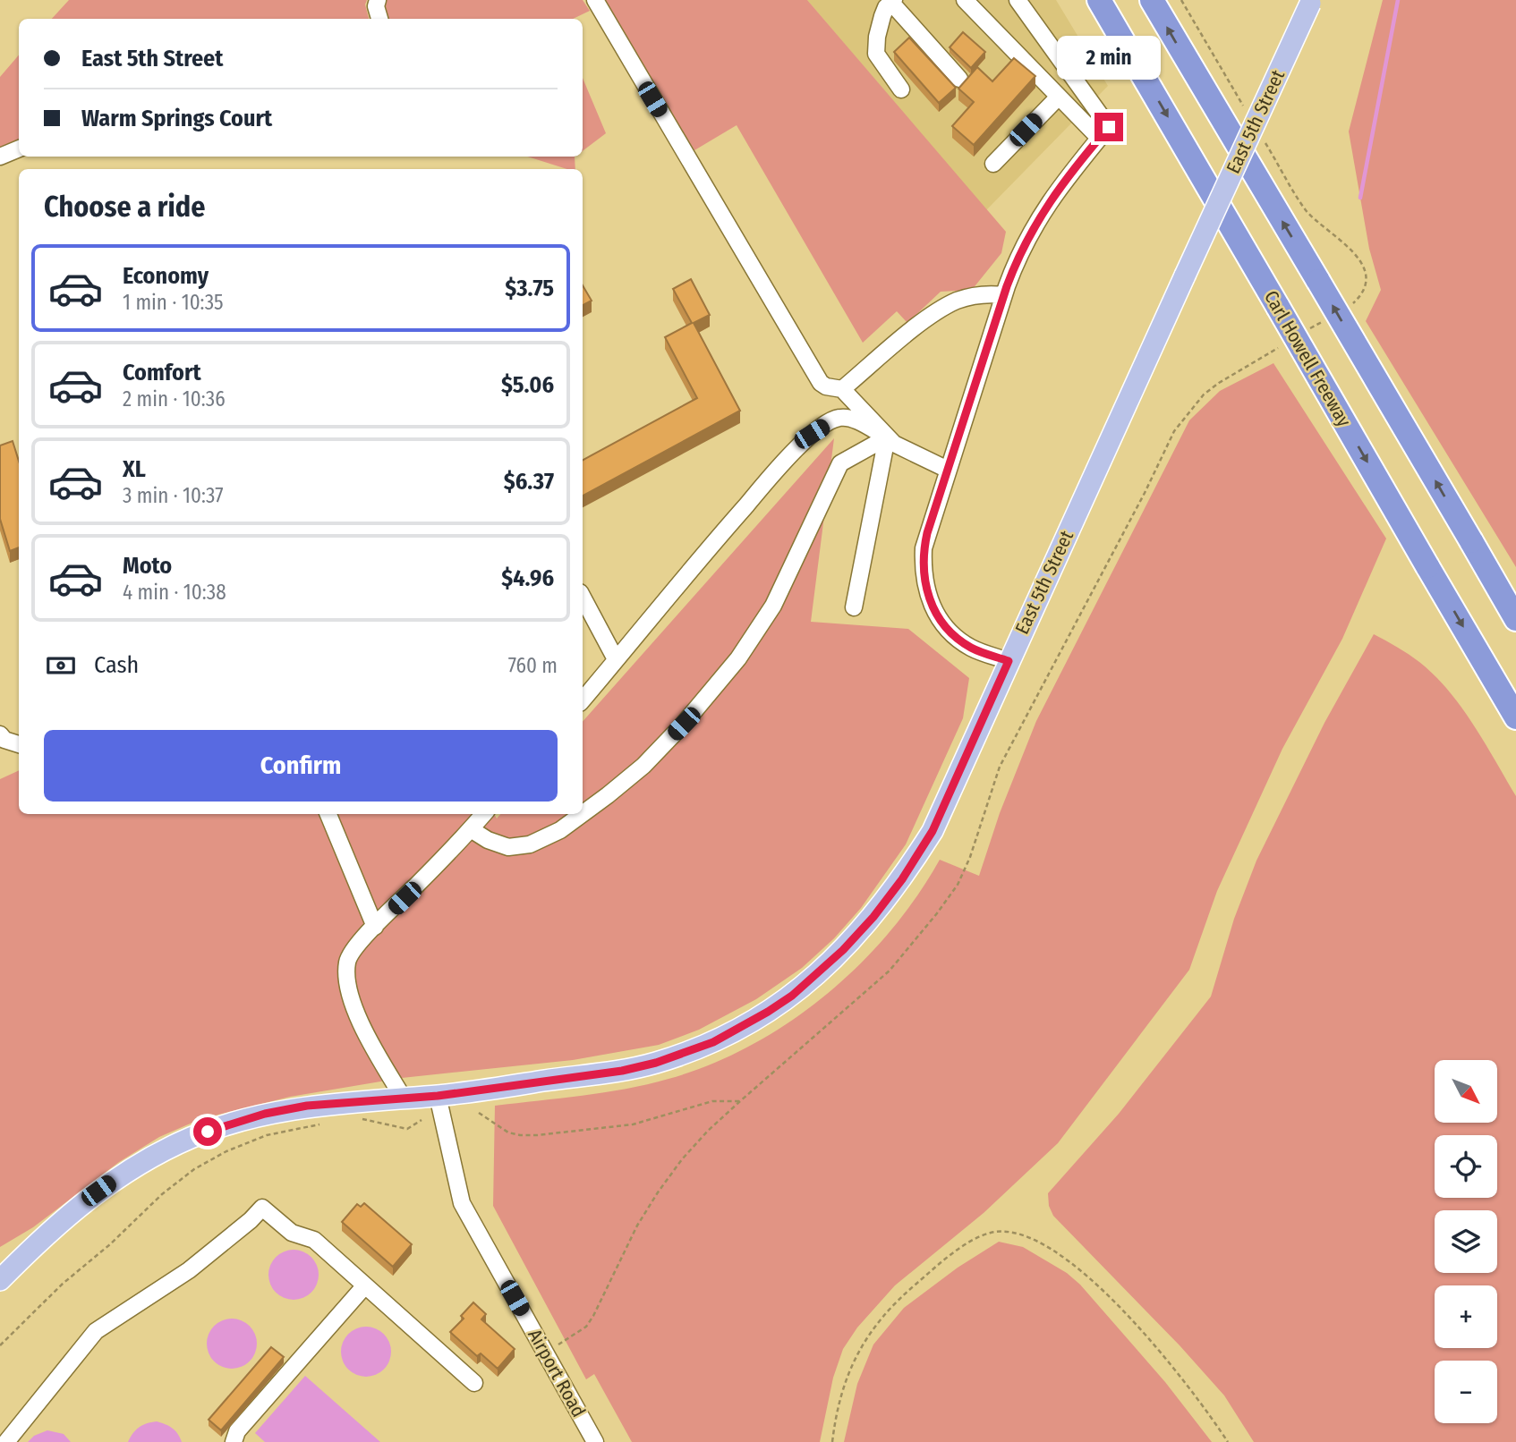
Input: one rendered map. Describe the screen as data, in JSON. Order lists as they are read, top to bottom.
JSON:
{
  "streets": {
    "highway": ["Carl Howell Freeway"],
    "main road": ["East 5th Street"],
    "street": ["Airport Road"]
  },
  "crossings": [
    ["East 5th Street", "Airport Road"]
  ],
  "north": "bottom right",
  "page": {
    "banner": ["East 5th Street", "Warm Springs Court"],
    "bubble": "2 min",
    "heading": "Choose a ride",
    "list": [
      {
        "name": "Economy",
        "note": "1 min · 10:35",
        "value": "$3.75"
      },
      {
        "name": "Comfort",
        "note": "2 min · 10:36",
        "value": "$5.06"
      },
      {
        "name": "XL",
        "note": "3 min · 10:37",
        "value": "$6.37"
      },
      {
        "name": "Moto",
        "note": "4 min · 10:38",
        "value": "$4.96"
      }
    ],
    "pay": ["Cash", "760 m"],
    "buttons": "Confirm",
    "map_buttons": ["+", "−"]
  }
}
